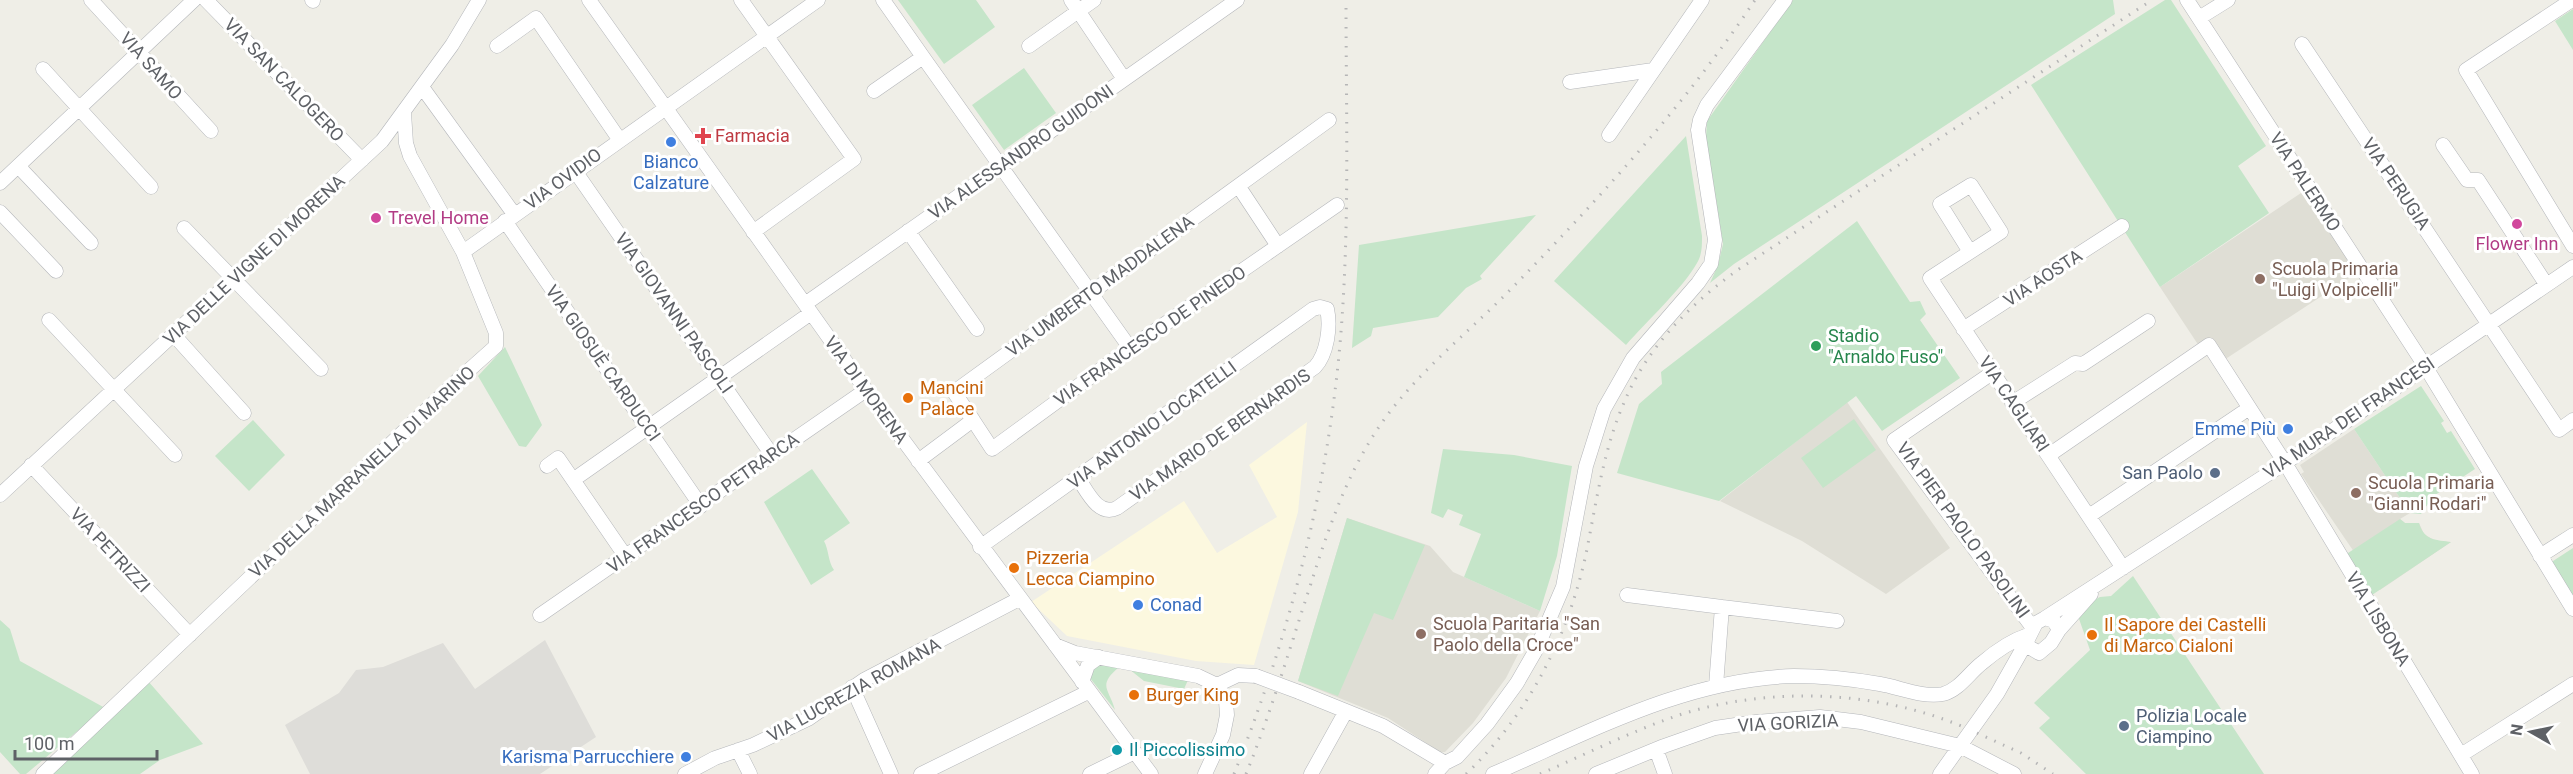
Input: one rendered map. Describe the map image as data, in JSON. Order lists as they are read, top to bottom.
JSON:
{
  "streets": {
    "street": [
      "VIA SAMO",
      "VIA SAN CALOGERO",
      "VIA ALESSANDRO GUIDONI",
      "VIA OVIDIO",
      "VIA PALERMO",
      "VIA PERUGIA",
      "VIA DELLE VIGNE DI MORENA",
      "VIA AOSTA",
      "VIA UMBERTO MADDALENA",
      "VIA GIOVANNI PASCOLI",
      "VIA FRANCESCO DE PINEDO",
      "VIA GIOSUÈ CARDUCCI",
      "VIA DI MORENA",
      "VIA CAGLIARI",
      "VIA MURA DEI FRANCESI",
      "VIA ANTONIO LOCATELLI",
      "VIA MARIO DE BERNARDIS",
      "VIA DELLA MARRANELLA DI MARINO",
      "VIA FRANCESCO PETRARCA",
      "VIA PIER PAOLO PASOLINI",
      "VIA PETRIZZI",
      "VIA LISBONA",
      "VIA LUCREZIA ROMANA",
      "VIA GORIZIA"
    ]
  },
  "crossings": [
    ["VIA SAN CALOGERO", "VIA DELLE VIGNE DI MORENA"],
    ["VIA ALESSANDRO GUIDONI", "VIA GIOVANNI PASCOLI"],
    ["VIA ALESSANDRO GUIDONI", "VIA GIOSUÈ CARDUCCI"],
    ["VIA ALESSANDRO GUIDONI", "VIA DI MORENA"],
    ["VIA OVIDIO", "VIA GIOVANNI PASCOLI"],
    ["VIA OVIDIO", "VIA GIOSUÈ CARDUCCI"],
    ["VIA OVIDIO", "VIA DI MORENA"],
    ["VIA OVIDIO", "VIA DELLA MARRANELLA DI MARINO"],
    ["VIA PALERMO", "VIA MURA DEI FRANCESI"],
    ["VIA PERUGIA", "VIA MURA DEI FRANCESI"],
    ["VIA DELLE VIGNE DI MORENA", "VIA GIOSUÈ CARDUCCI"],
    ["VIA DELLE VIGNE DI MORENA", "VIA DELLA MARRANELLA DI MARINO"],
    ["VIA DELLE VIGNE DI MORENA", "VIA PETRIZZI"],
    ["VIA AOSTA", "VIA CAGLIARI"],
    ["VIA UMBERTO MADDALENA", "VIA FRANCESCO DE PINEDO"],
    ["VIA GIOVANNI PASCOLI", "VIA FRANCESCO PETRARCA"],
    ["VIA GIOSUÈ CARDUCCI", "VIA FRANCESCO PETRARCA"],
    ["VIA DI MORENA", "VIA ANTONIO LOCATELLI"],
    ["VIA DI MORENA", "VIA FRANCESCO PETRARCA"],
    ["VIA DI MORENA", "VIA LUCREZIA ROMANA"],
    ["VIA CAGLIARI", "VIA MURA DEI FRANCESI"],
    ["VIA CAGLIARI", "VIA PIER PAOLO PASOLINI"],
    ["VIA CAGLIARI", "VIA LISBONA"],
    ["VIA MURA DEI FRANCESI", "VIA PIER PAOLO PASOLINI"],
    ["VIA MURA DEI FRANCESI", "VIA LISBONA"],
    ["VIA ANTONIO LOCATELLI", "VIA MARIO DE BERNARDIS"],
    ["VIA DELLA MARRANELLA DI MARINO", "VIA PETRIZZI"]
  ],
  "places": {
    "health": ["Farmacia"],
    "other": [
      "Bianco Calzature",
      "Trevel Home",
      "Flower Inn",
      "Scuola Primaria \"Luigi Volpicelli\"",
      "Stadio \"Arnaldo Fuso\"",
      "Mancini Palace",
      "Emme Più",
      "San Paolo",
      "Scuola Primaria \"Gianni Rodari\"",
      "Pizzeria Lecca Ciampino",
      "Conad",
      "Scuola Paritaria \"San Paolo della Croce\"",
      "Il Sapore dei Castelli di Marco Cialoni",
      "Burger King",
      "Polizia Locale Ciampino",
      "Il Piccolissimo",
      "Karisma Parrucchiere"
    ]
  },
  "scale_bar": "100 m",
  "north": "left"
}
